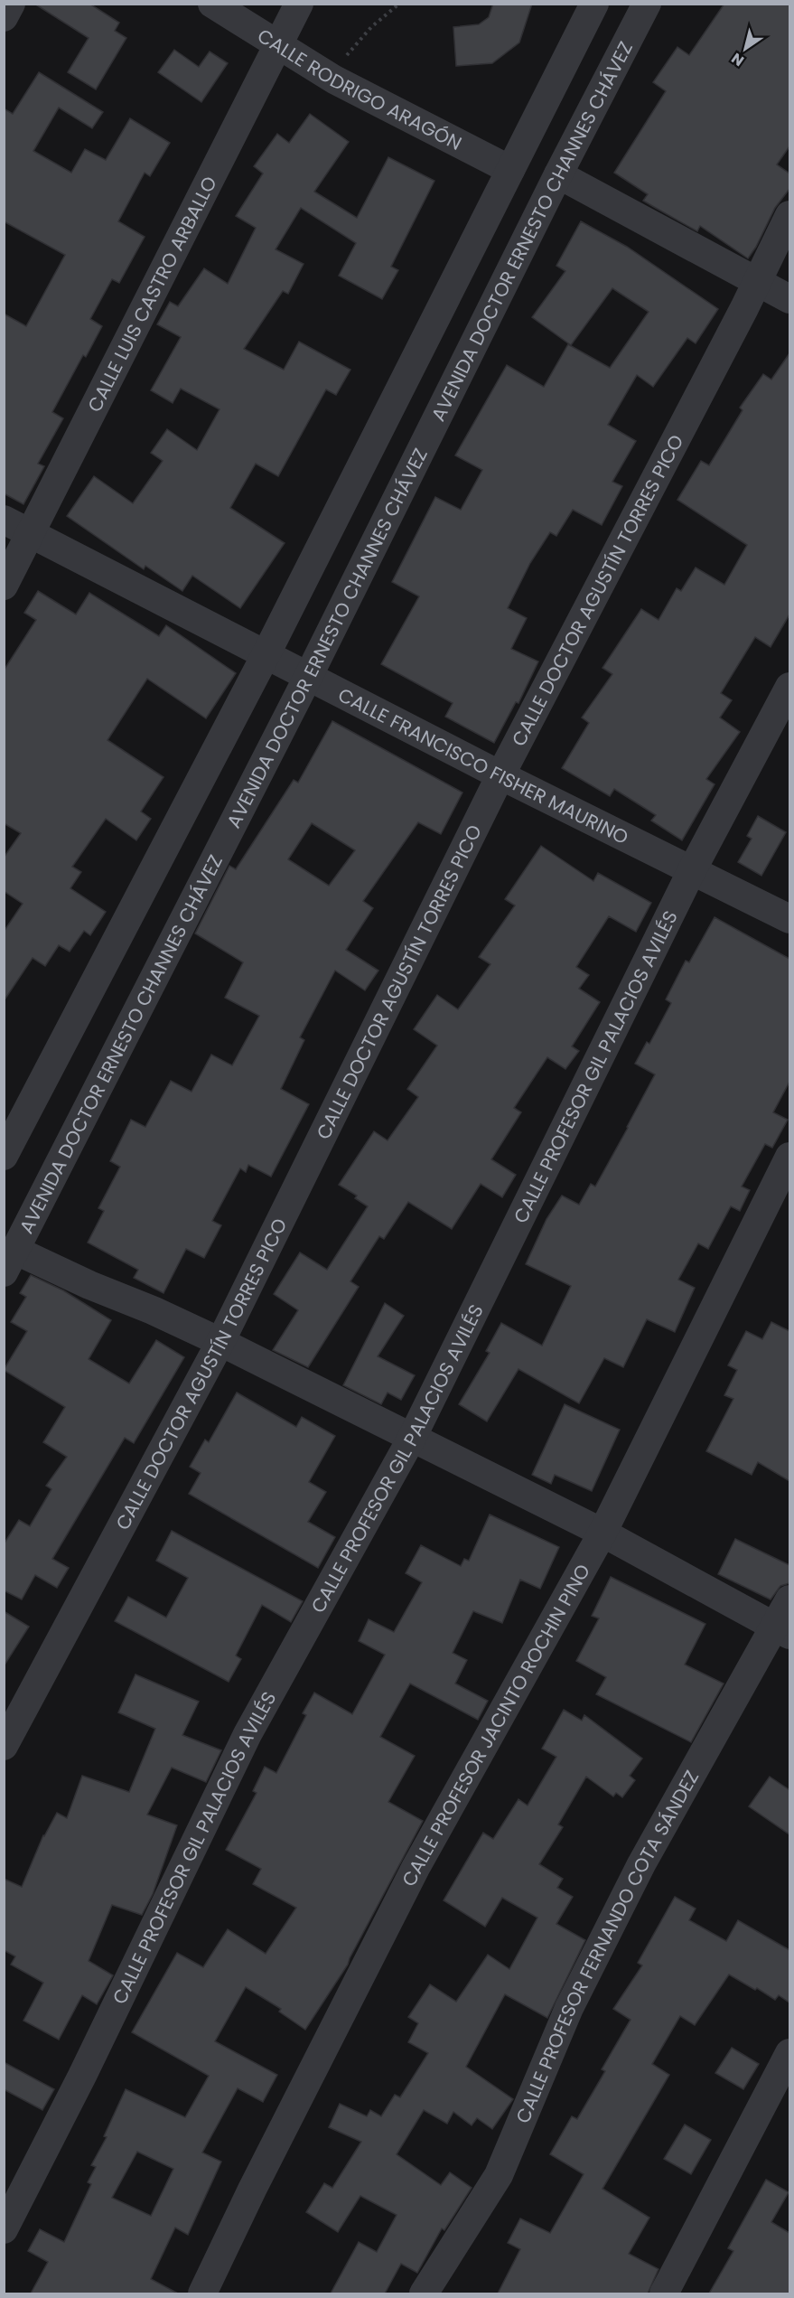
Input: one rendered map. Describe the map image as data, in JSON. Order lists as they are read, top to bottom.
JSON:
{
  "streets": {
    "street": [
      "CALLE RODRIGO ARAGÓN",
      "AVENIDA DOCTOR ERNESTO CHANNES CHÁVEZ",
      "CALLE LUIS CASTRO ARBALLO",
      "CALLE DOCTOR AGUSTÍN TORRES PICO",
      "CALLE FRANCISCO FISHER MAURINO",
      "CALLE PROFESOR GIL PALACIOS AVILÉS",
      "CALLE PROFESOR JACINTO ROCHIN PINO",
      "CALLE PROFESOR FERNANDO COTA SÁNDEZ"
    ]
  },
  "crossings": [
    ["CALLE RODRIGO ARAGÓN", "CALLE LUIS CASTRO ARBALLO"],
    ["AVENIDA DOCTOR ERNESTO CHANNES CHÁVEZ", "CALLE FRANCISCO FISHER MAURINO"],
    ["CALLE LUIS CASTRO ARBALLO", "CALLE FRANCISCO FISHER MAURINO"],
    ["CALLE DOCTOR AGUSTÍN TORRES PICO", "CALLE FRANCISCO FISHER MAURINO"],
    ["CALLE FRANCISCO FISHER MAURINO", "CALLE PROFESOR GIL PALACIOS AVILÉS"]
  ],
  "north": "bottom left"
}
